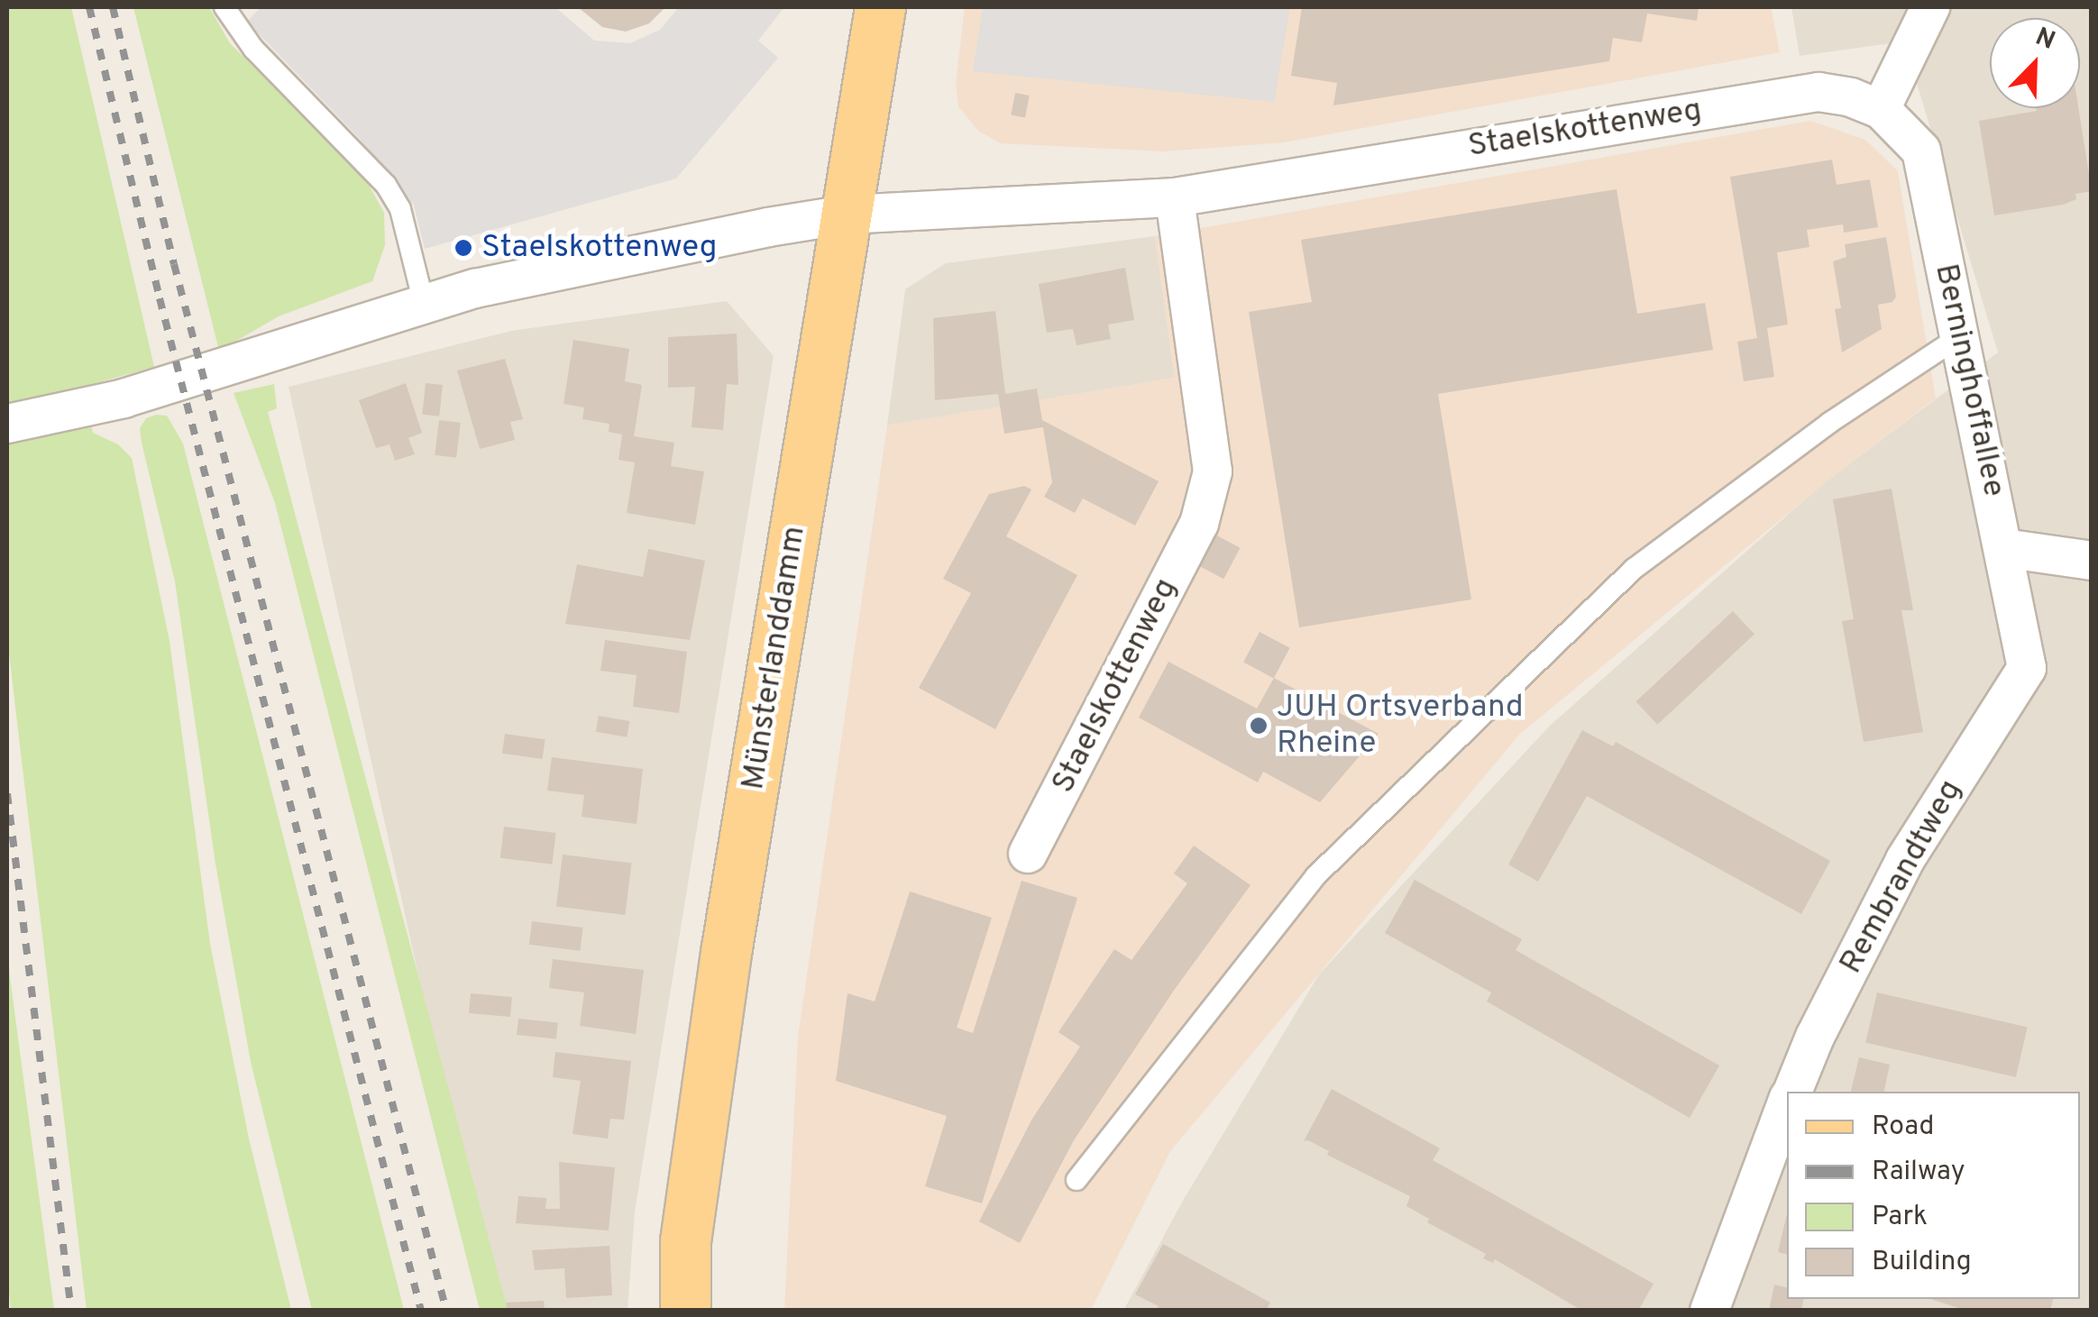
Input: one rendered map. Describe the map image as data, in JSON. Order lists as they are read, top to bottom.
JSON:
{
  "streets": {
    "main road": ["Münsterlanddamm"],
    "street": ["Staelskottenweg", "Berninghoffallee", "Rembrandtweg"]
  },
  "crossings": [
    ["Staelskottenweg", "Berninghoffallee"],
    ["Staelskottenweg", "Münsterlanddamm"],
    ["Berninghoffallee", "Rembrandtweg"]
  ],
  "places": ["Staelskottenweg", "JUH Ortsverband Rheine"],
  "legend": [
    "Road",
    "Railway",
    "Park",
    "Building"
  ],
  "north": "top right"
}
